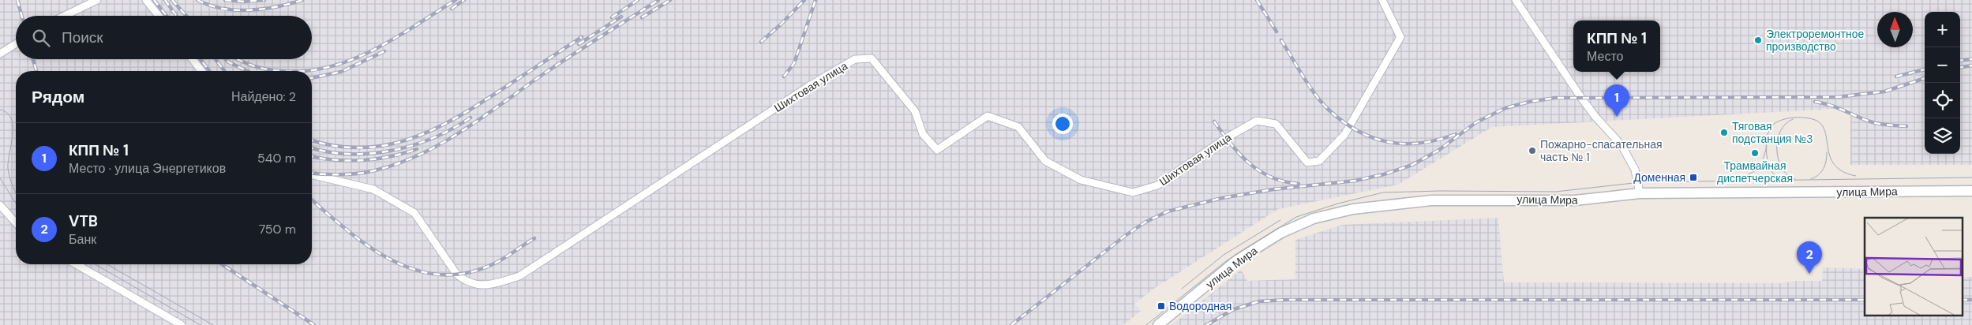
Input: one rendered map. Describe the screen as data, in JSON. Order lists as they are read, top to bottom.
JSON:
{
  "streets": {
    "main road": ["улица Мира"],
    "street": ["Шихтовая улица"]
  },
  "places": {
    "other": [
      "Электроремонтное производство",
      "Тяговая подстанция №3",
      "Пожарно-спасательная часть № 1",
      "Трамвайная диспетчерская"
    ],
    "transit": ["Доменная", "Водородная"]
  },
  "north": "top",
  "page": {
    "map_buttons": ["+", "−"],
    "search": "Поиск",
    "popup": ["КПП № 1", "Место"],
    "heading": ["Рядом", "Найдено: 2"],
    "pins": ["1", "2"],
    "list": [
      {
        "mark": "1",
        "name": "КПП № 1",
        "note": "Место · улица Энергетиков",
        "value": "540 m"
      },
      {
        "mark": "2",
        "name": "VTB",
        "note": "Банк",
        "value": "750 m"
      }
    ]
  }
}
